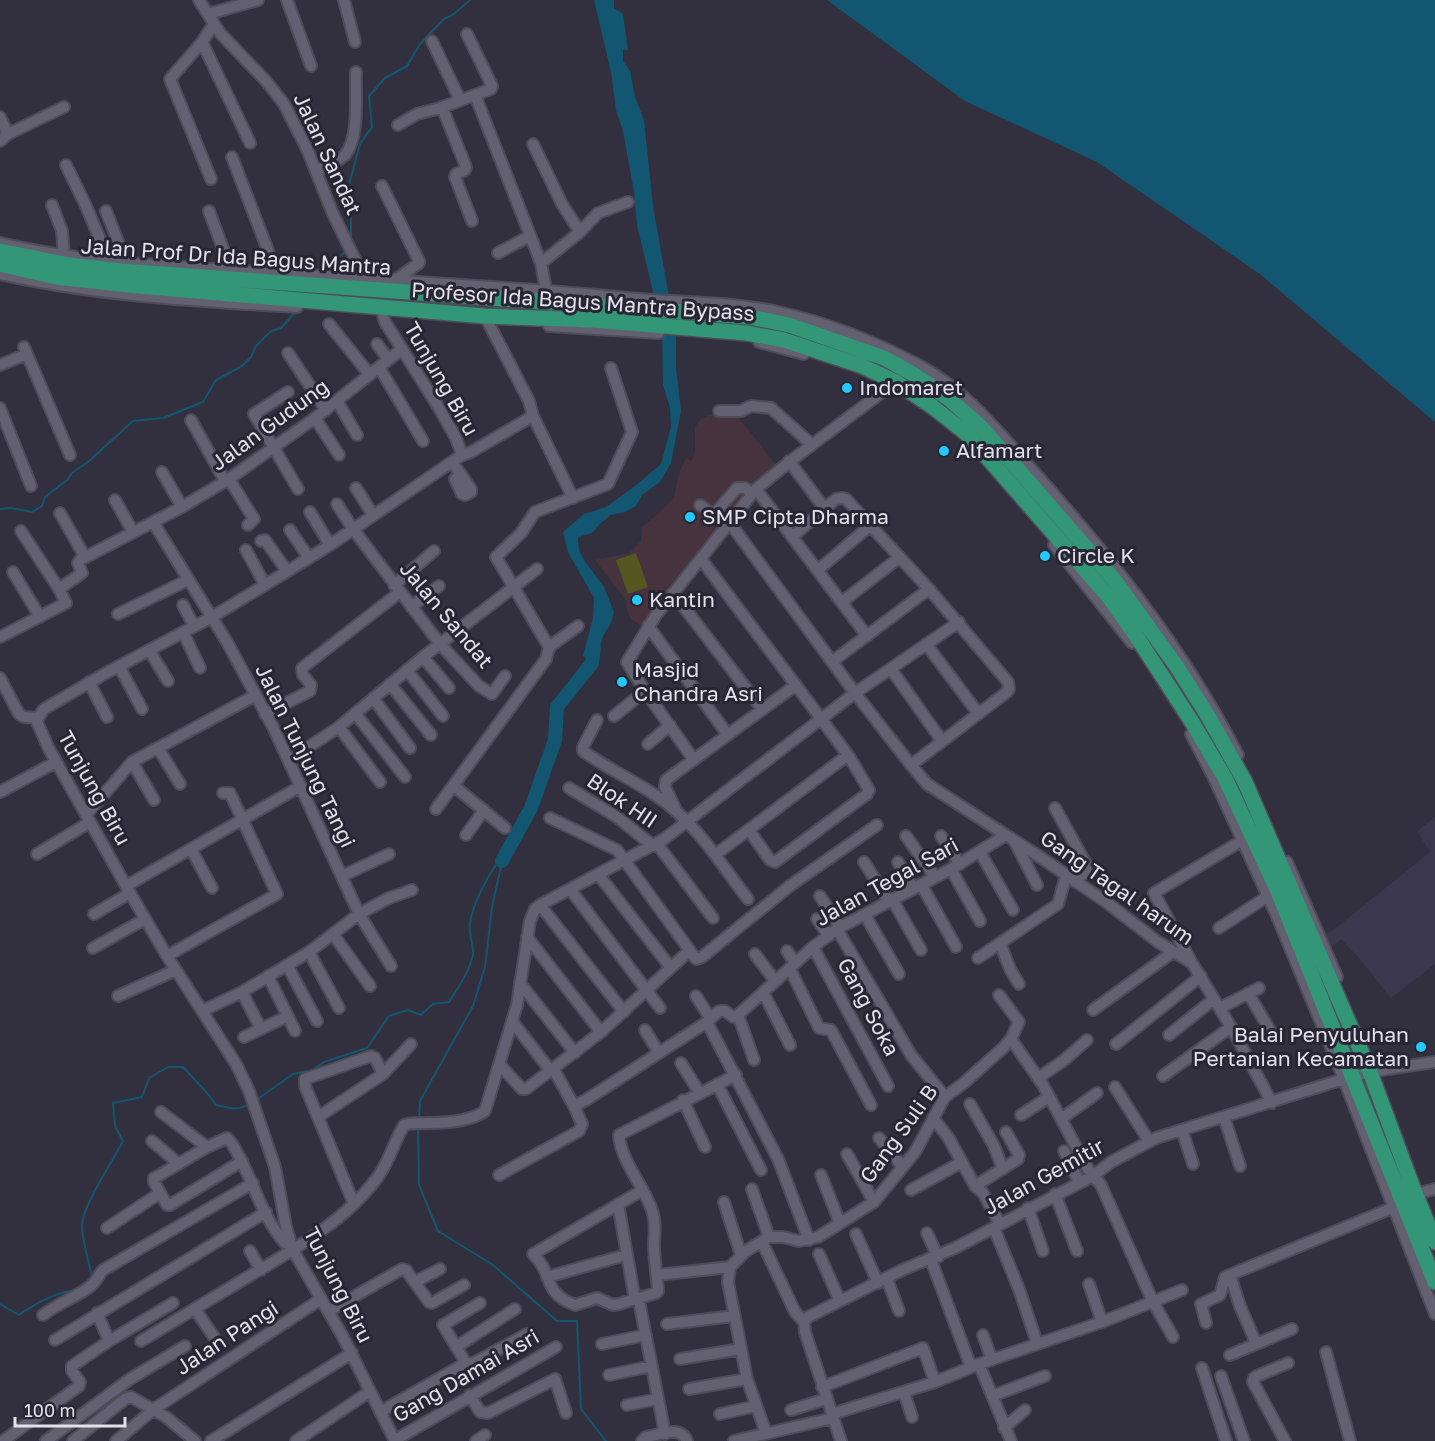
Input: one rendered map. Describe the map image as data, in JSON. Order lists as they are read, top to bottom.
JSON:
{
  "streets": {
    "highway": ["Jalan Prof Dr Ida Bagus Mantra", "Profesor Ida Bagus Mantra Bypass"],
    "street": [
      "Jalan Sandat",
      "Tunjung Biru",
      "Jalan Gudung",
      "Jalan Tunjung Tangi",
      "Blok HII",
      "Jalan Tegal Sari",
      "Gang Tagal harum",
      "Gang Soka",
      "Gang Suli B",
      "Jalan Gemitir",
      "Jalan Pangi",
      "Gang Damai Asri"
    ]
  },
  "crossings": [
    ["Jalan Sandat", "Tunjung Biru"],
    ["Jalan Prof Dr Ida Bagus Mantra", "Profesor Ida Bagus Mantra Bypass"],
    ["Jalan Prof Dr Ida Bagus Mantra", "Tunjung Biru"],
    ["Profesor Ida Bagus Mantra Bypass", "Tunjung Biru"],
    ["Profesor Ida Bagus Mantra Bypass", "Jalan Gemitir"],
    ["Tunjung Biru", "Jalan Gudung"],
    ["Tunjung Biru", "Jalan Tunjung Tangi"],
    ["Tunjung Biru", "Jalan Pangi"],
    ["Tunjung Biru", "Gang Damai Asri"],
    ["Jalan Tegal Sari", "Gang Tagal harum"],
    ["Jalan Tegal Sari", "Gang Soka"],
    ["Gang Tagal harum", "Jalan Gemitir"]
  ],
  "places": [
    "Indomaret",
    "Alfamart",
    "SMP Cipta Dharma",
    "Circle K",
    "Kantin",
    "Masjid Chandra Asri",
    "Balai Penyuluhan Pertanian Kecamatan"
  ],
  "scale_bar": "100 m"
}
